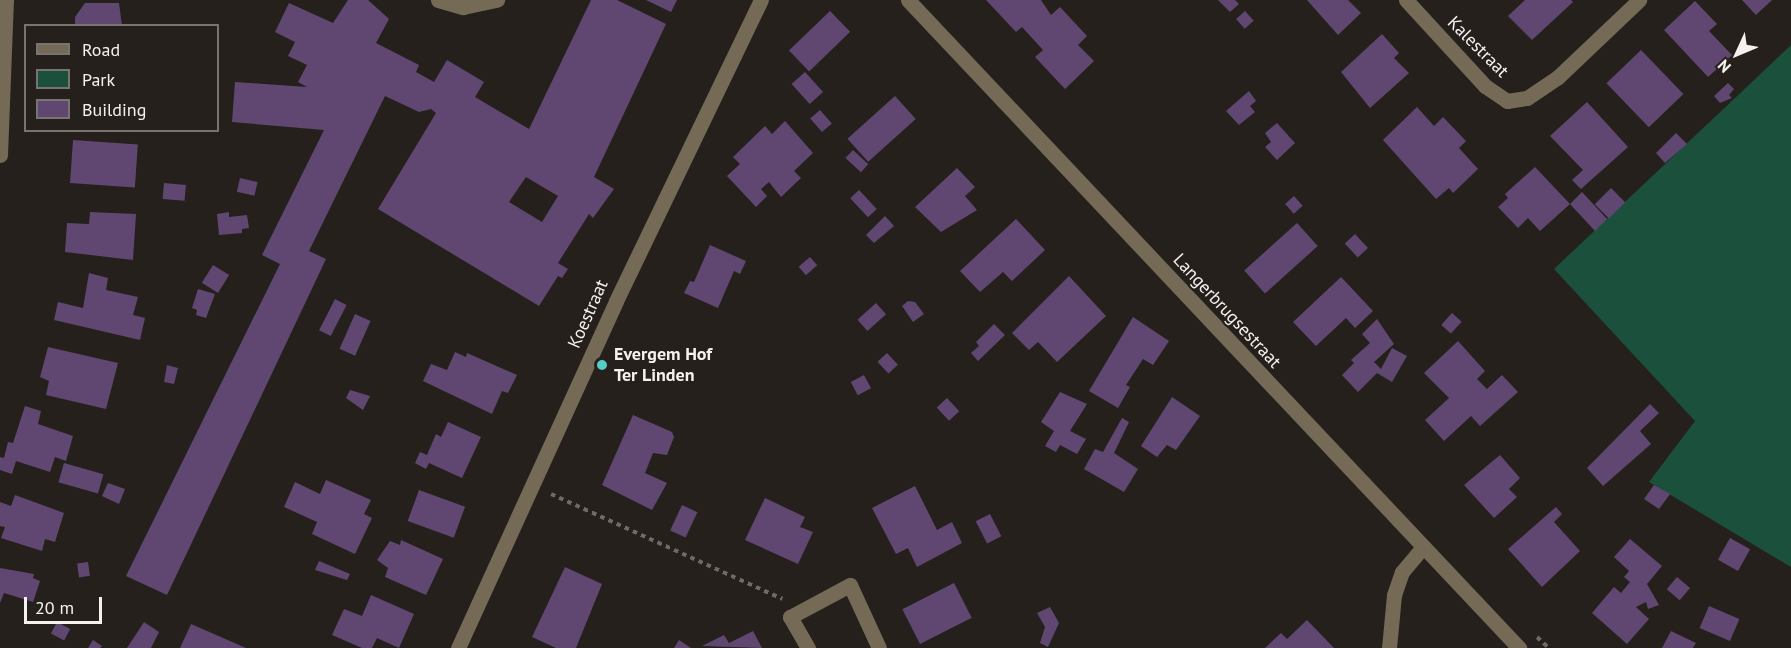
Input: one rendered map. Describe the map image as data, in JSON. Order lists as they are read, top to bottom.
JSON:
{
  "streets": {
    "street": ["Kalestraat", "Langerbrugsestraat", "Koestraat"]
  },
  "places": ["Evergem Hof Ter Linden"],
  "legend": ["Road", "Park", "Building"],
  "scale_bar": "20 m",
  "north": "bottom left"
}
